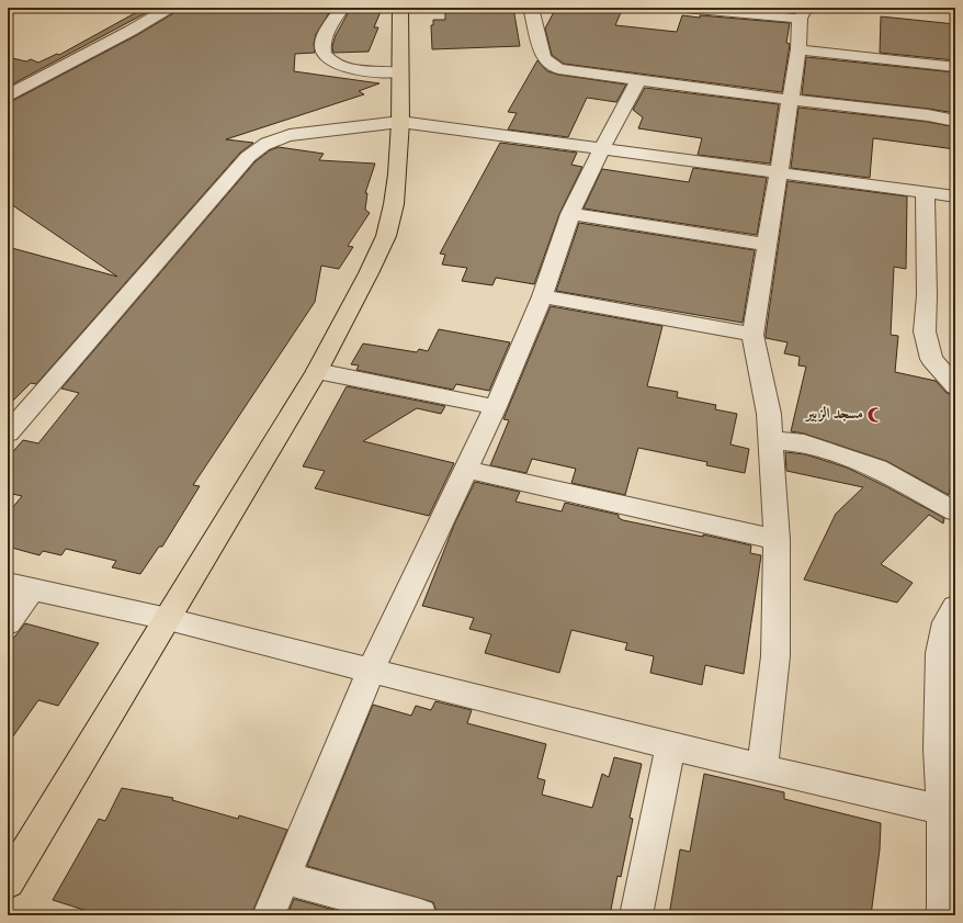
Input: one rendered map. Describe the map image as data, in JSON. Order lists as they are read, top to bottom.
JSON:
{
  "places": {
    "mosque": ["مسجد الزبير"]
  }
}
